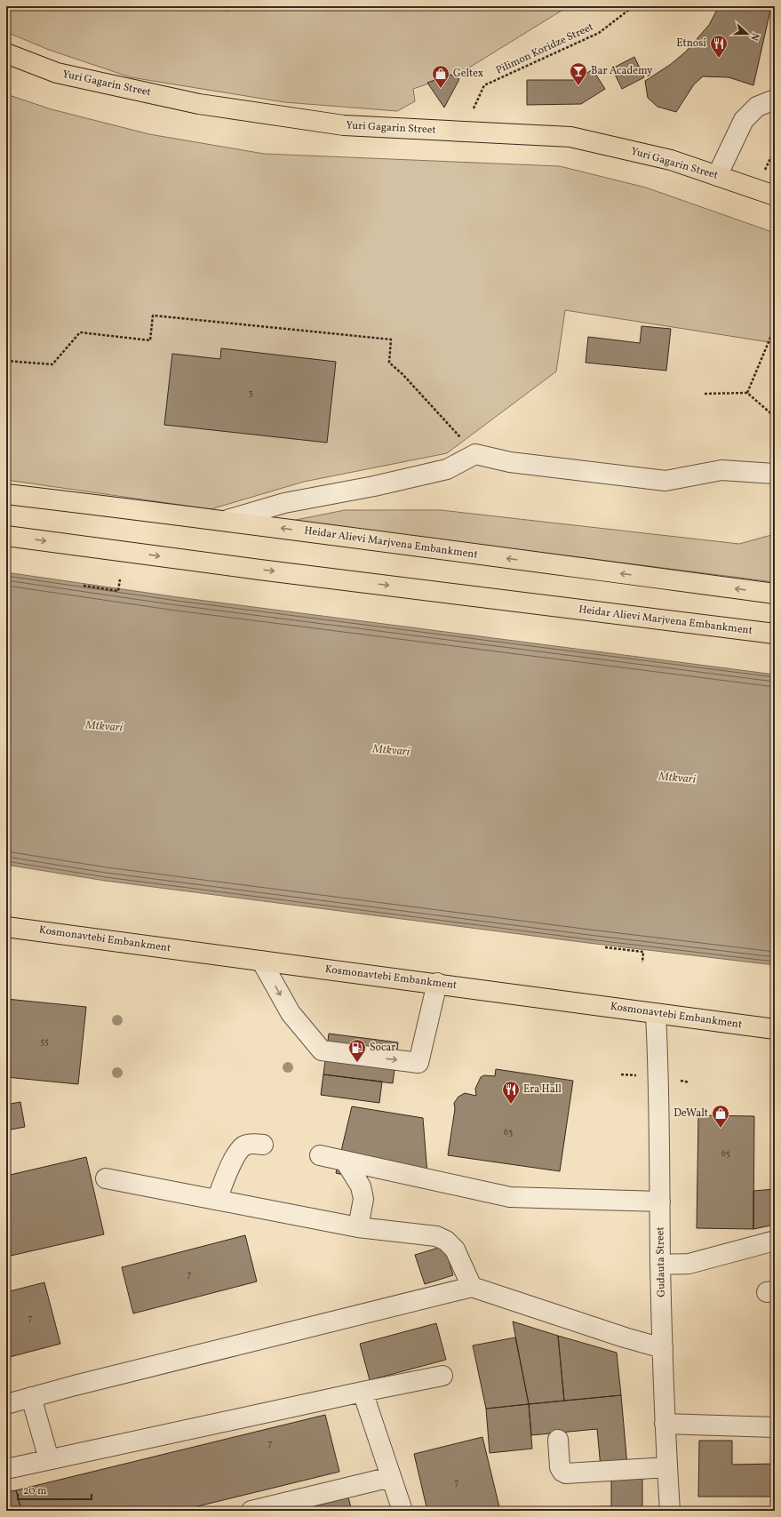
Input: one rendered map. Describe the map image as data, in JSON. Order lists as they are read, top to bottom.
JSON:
{
  "streets": {
    "main road": ["Yuri Gagarin Street", "Heidar Alievi Marjvena Embankment", "Kosmonavtebi Embankment"],
    "street": ["Gudauta Street"],
    "path": ["Pilimon Koridze Street"]
  },
  "crossings": [
    ["Pilimon Koridze Street", "Yuri Gagarin Street"],
    ["Kosmonavtebi Embankment", "Gudauta Street"]
  ],
  "water": ["Mtkvari"],
  "places": {
    "restaurant": ["Etnosi", "Era Hall"],
    "bar": ["Bar Academy"],
    "shop": ["Geltex", "DeWalt"],
    "fuel station": ["Socar"]
  },
  "house_numbers": [
    "3",
    "55",
    "63",
    "65",
    "7",
    "7",
    "7",
    "7"
  ],
  "scale_bar": "20 m",
  "north": "right"
}
